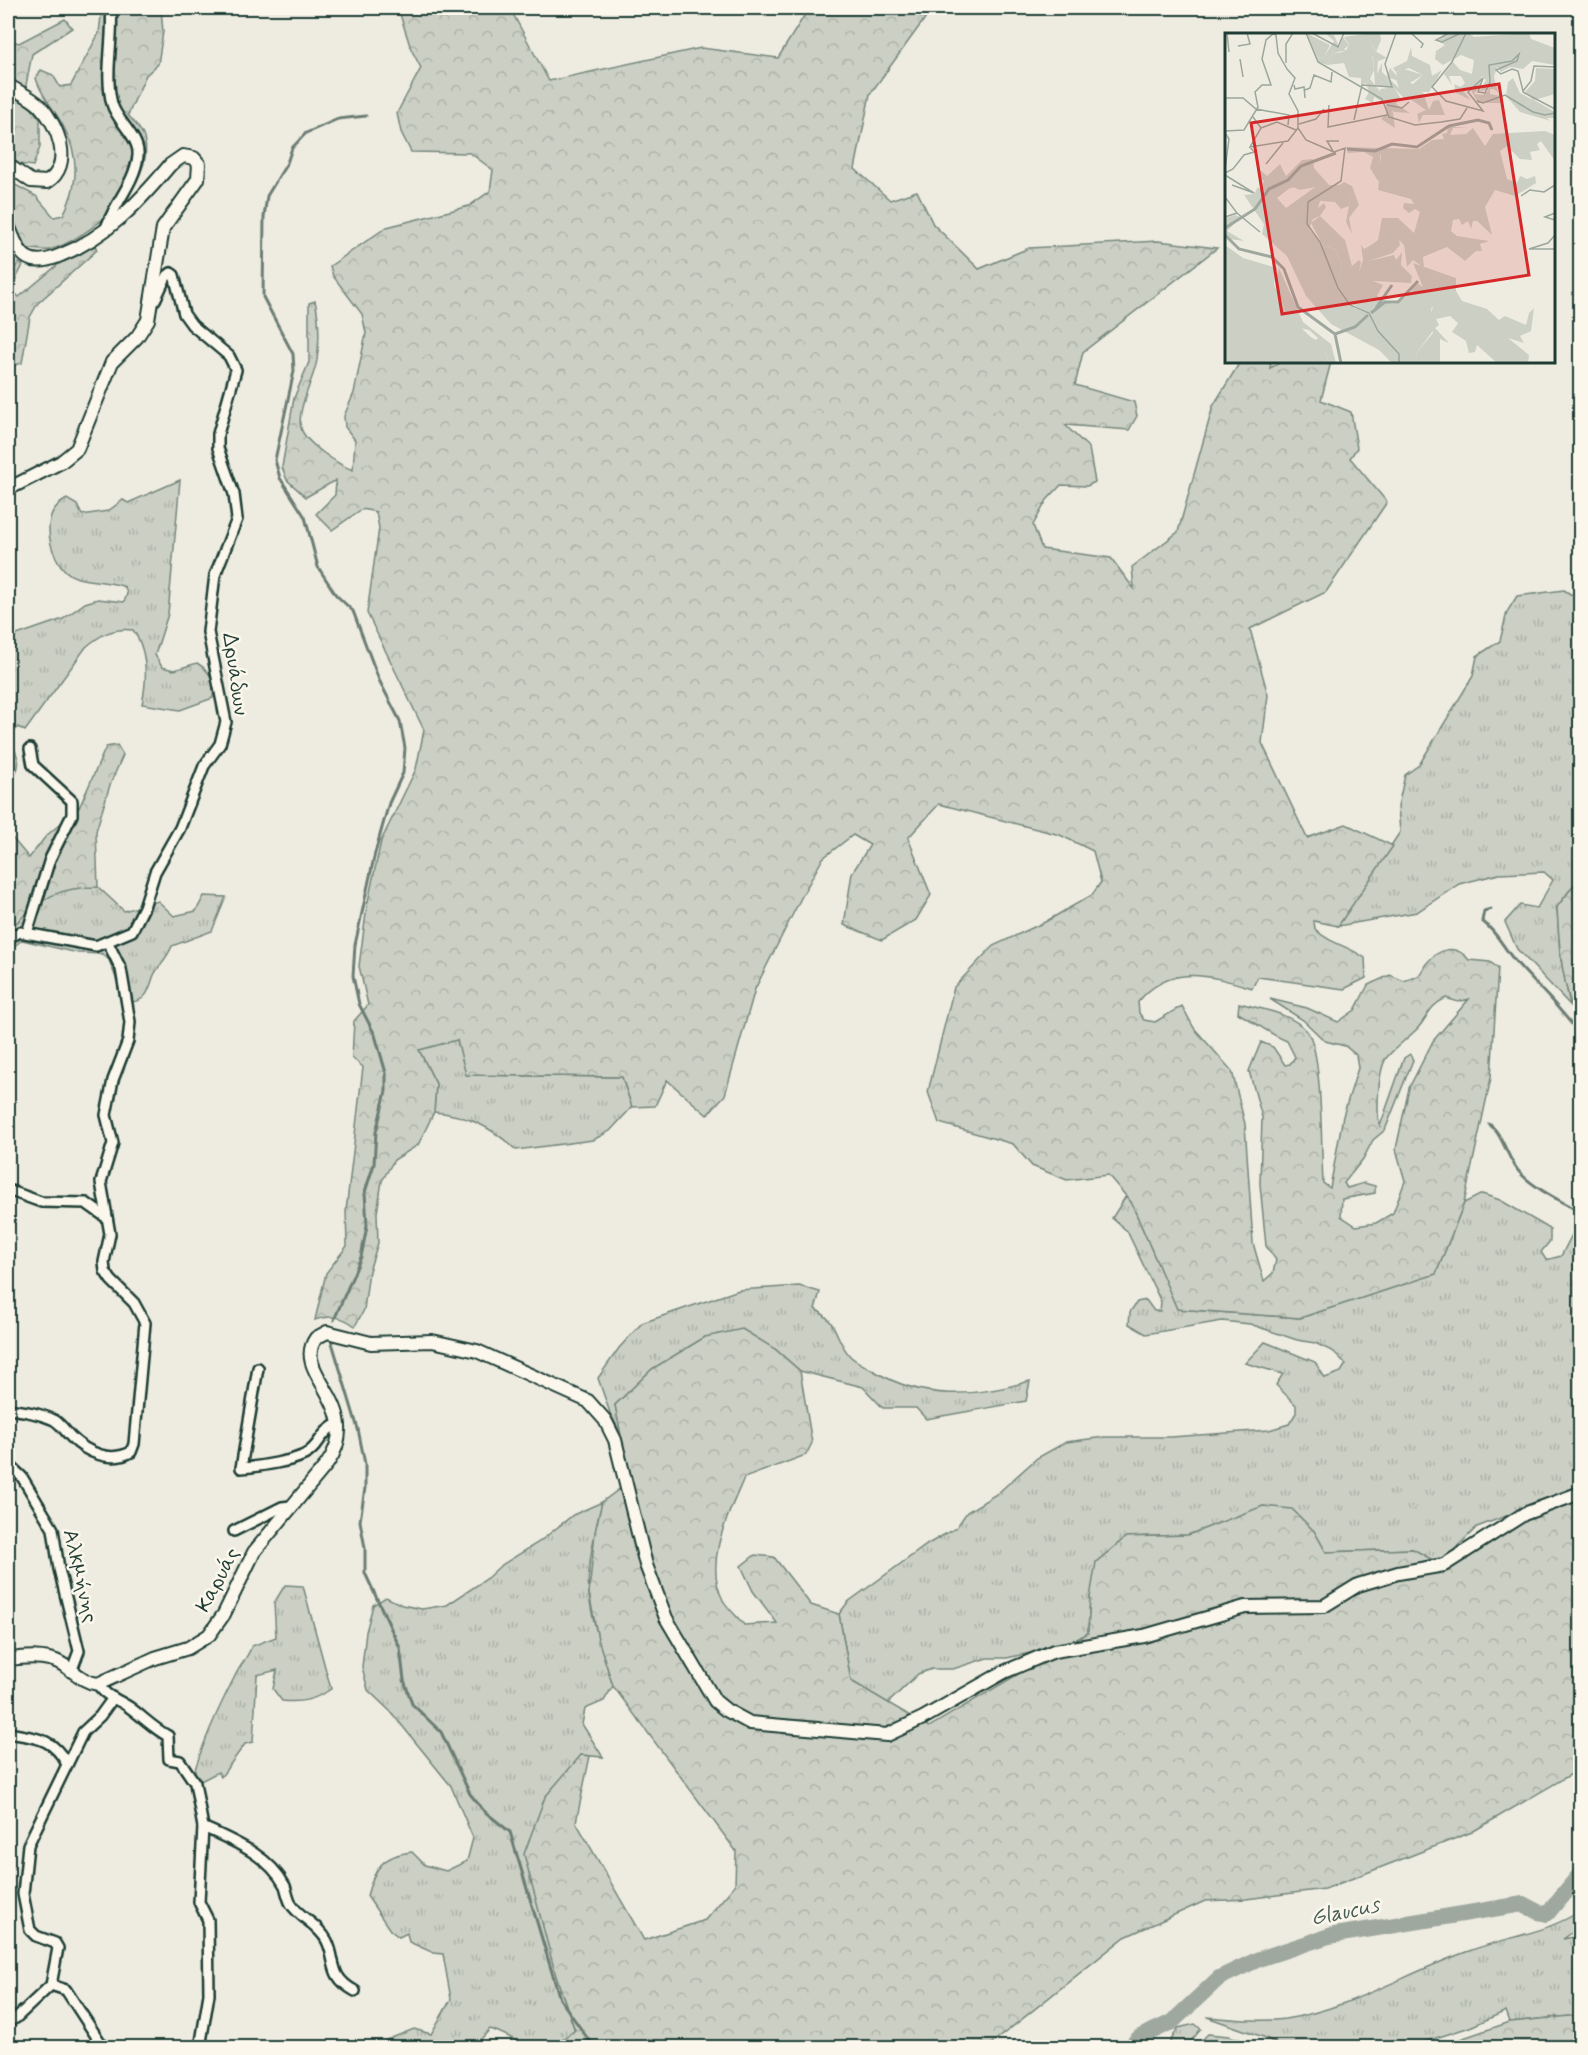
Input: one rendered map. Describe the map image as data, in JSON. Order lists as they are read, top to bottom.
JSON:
{
  "streets": {
    "street": ["Δρυάδων", "Αλκμήνης", "Καρυάς"]
  },
  "water": ["Glaucus"]
}
